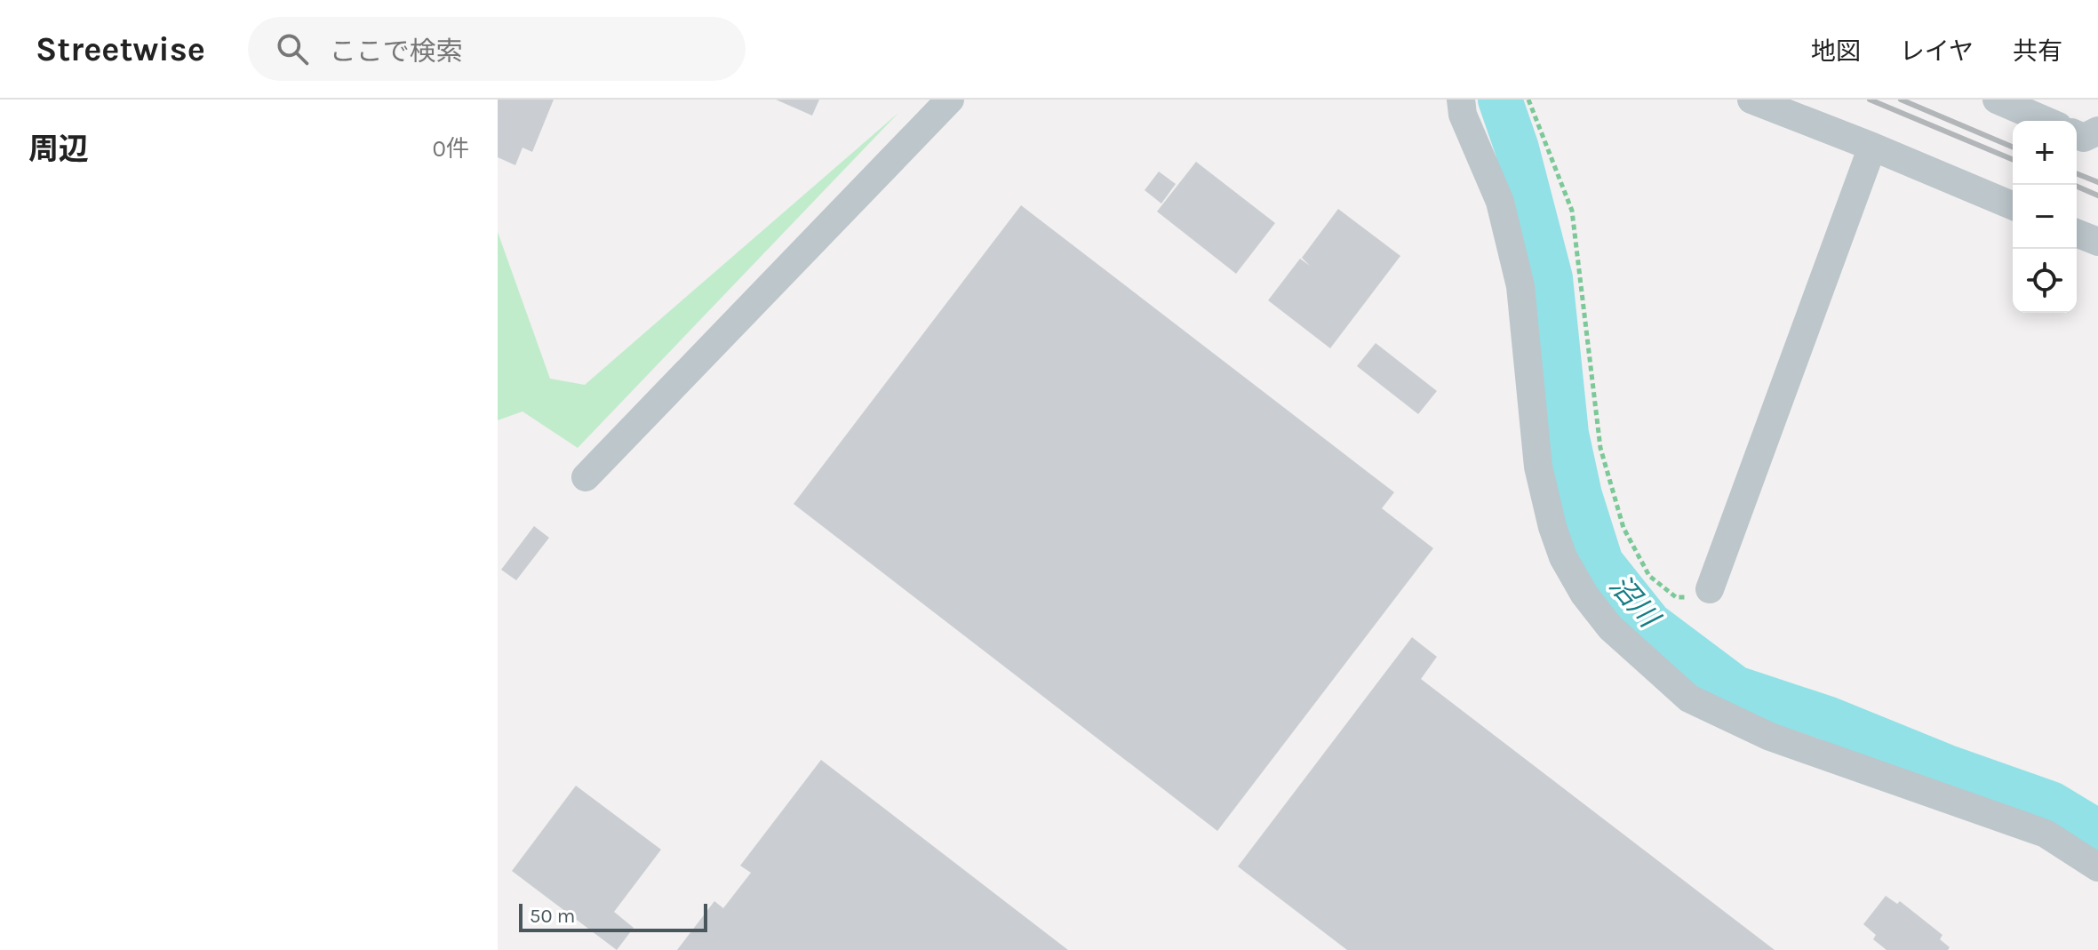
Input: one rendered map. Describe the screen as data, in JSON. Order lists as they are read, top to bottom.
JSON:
{
  "water": ["沼川"],
  "scale_bar": "50 m",
  "page": {
    "header": "Streetwise",
    "search": "ここで検索",
    "nav": ["地図", "レイヤ", "共有"],
    "heading": ["周辺", "0件"],
    "map_buttons": ["+", "−"],
    "scale": "50 m"
  }
}
